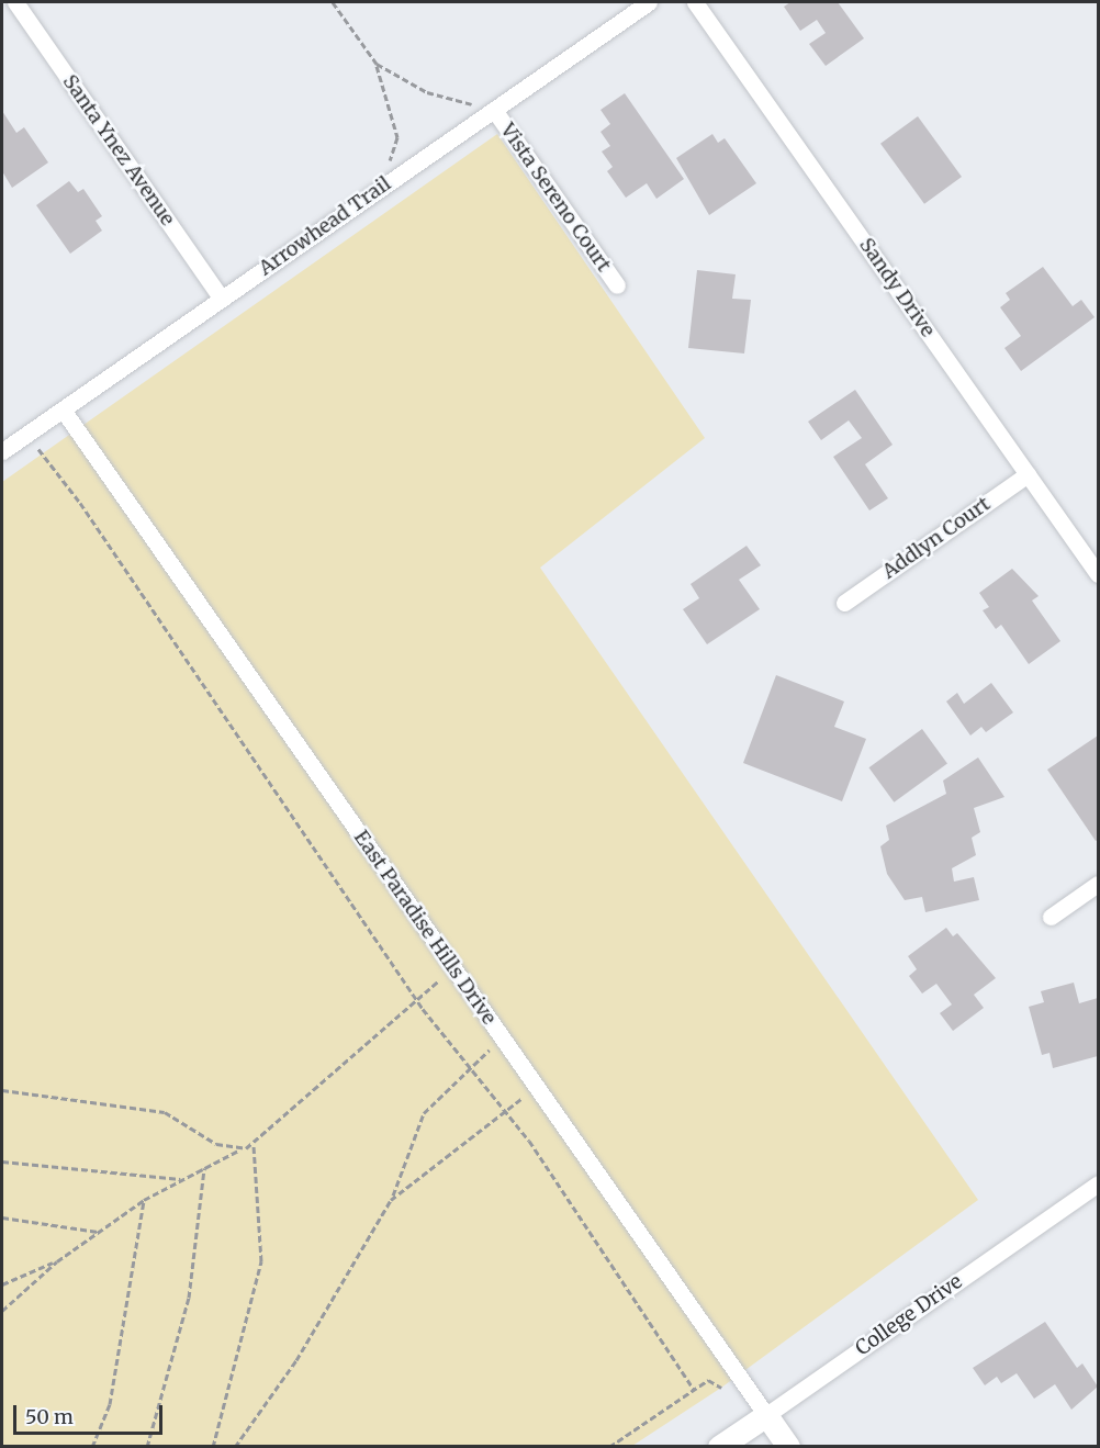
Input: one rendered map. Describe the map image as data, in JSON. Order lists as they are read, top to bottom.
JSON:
{
  "streets": {
    "main road": ["East Paradise Hills Drive", "College Drive"],
    "street": [
      "Santa Ynez Avenue",
      "Vista Sereno Court",
      "Arrowhead Trail",
      "Sandy Drive",
      "Addlyn Court"
    ]
  },
  "crossings": [
    ["Santa Ynez Avenue", "Arrowhead Trail"],
    ["Vista Sereno Court", "Arrowhead Trail"],
    ["Arrowhead Trail", "East Paradise Hills Drive"],
    ["Sandy Drive", "Addlyn Court"],
    ["East Paradise Hills Drive", "College Drive"]
  ],
  "scale_bar": "50 m"
}
